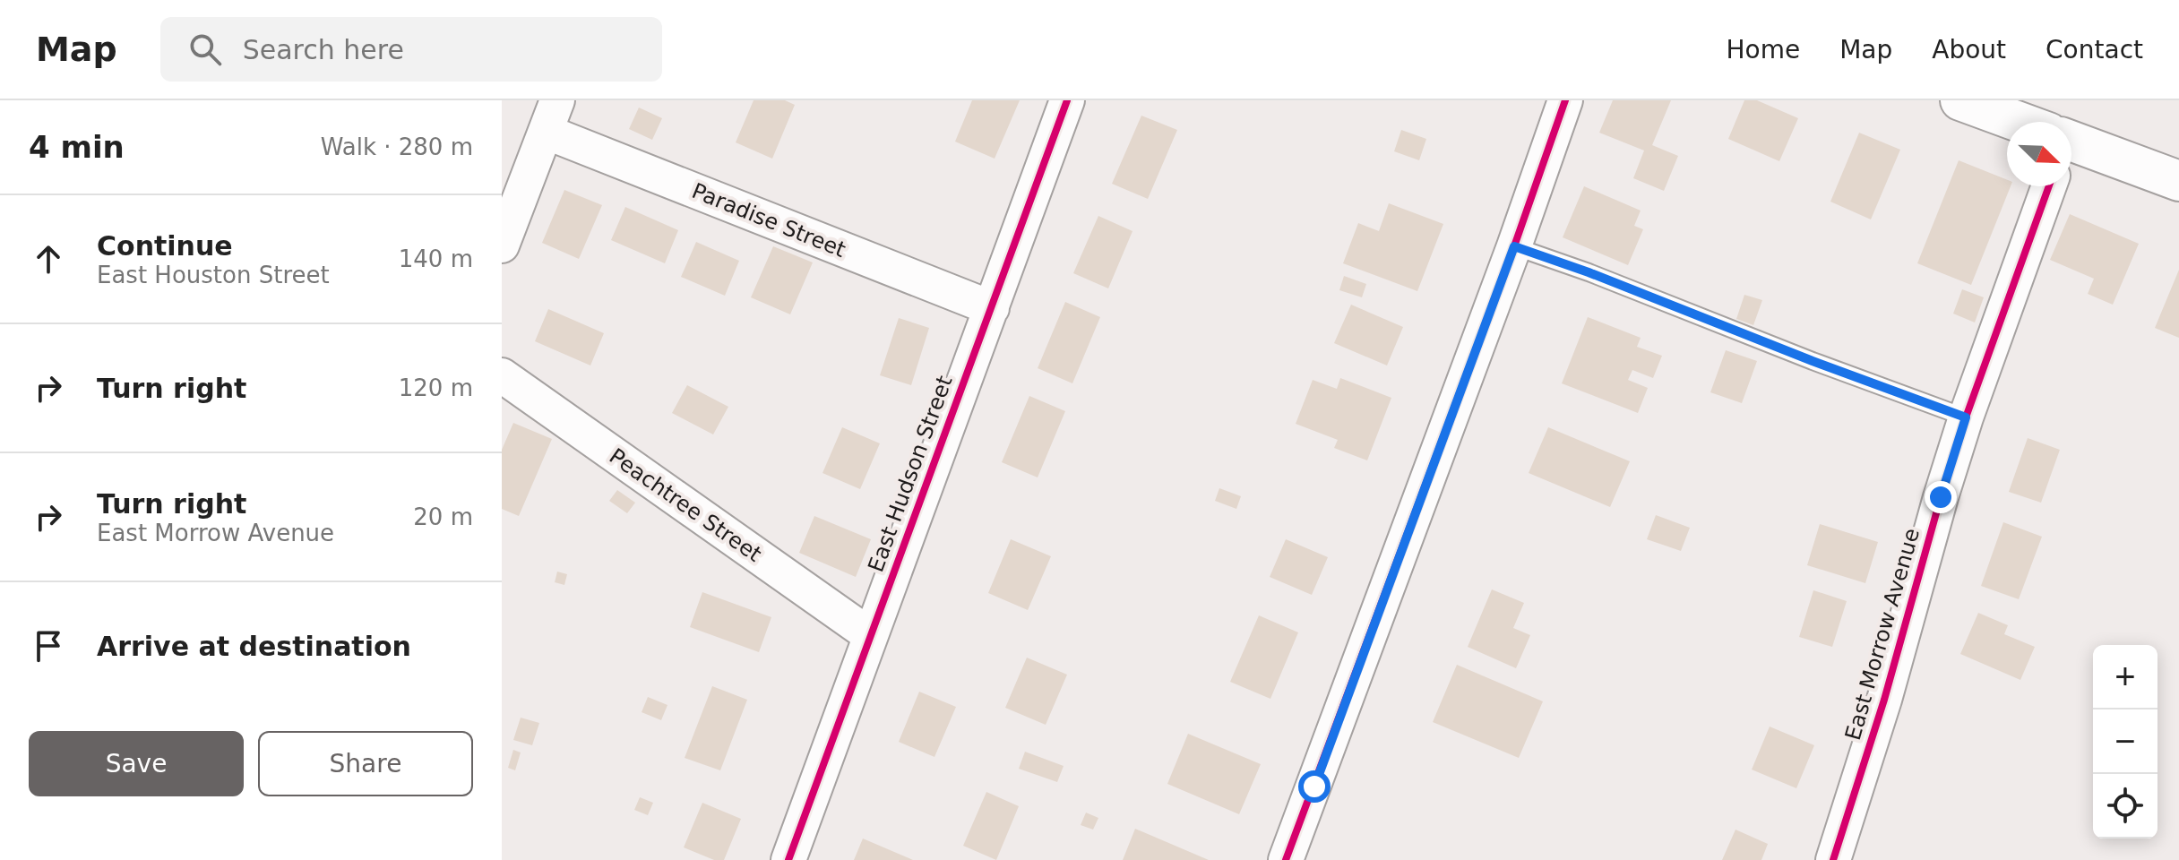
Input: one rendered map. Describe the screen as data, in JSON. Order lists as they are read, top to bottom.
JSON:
{
  "streets": {
    "street": [
      "Paradise Street",
      "East Hudson Street",
      "Peachtree Street",
      "East Morrow Avenue"
    ]
  },
  "crossings": [
    ["Paradise Street", "East Hudson Street"],
    ["East Hudson Street", "Peachtree Street"]
  ],
  "north": "bottom right",
  "page": {
    "header": "Map",
    "search": "Search here",
    "nav": [
      "Home",
      "Map",
      "About",
      "Contact"
    ],
    "heading": ["4 min", "Walk · 280 m"],
    "list": [
      ["Continue", "East Houston Street", "140 m"],
      ["Turn right", "120 m"],
      ["Turn right", "East Morrow Avenue", "20 m"],
      "Arrive at destination"
    ],
    "map_buttons": ["+", "−"],
    "buttons": ["Save", "Share"]
  }
}
